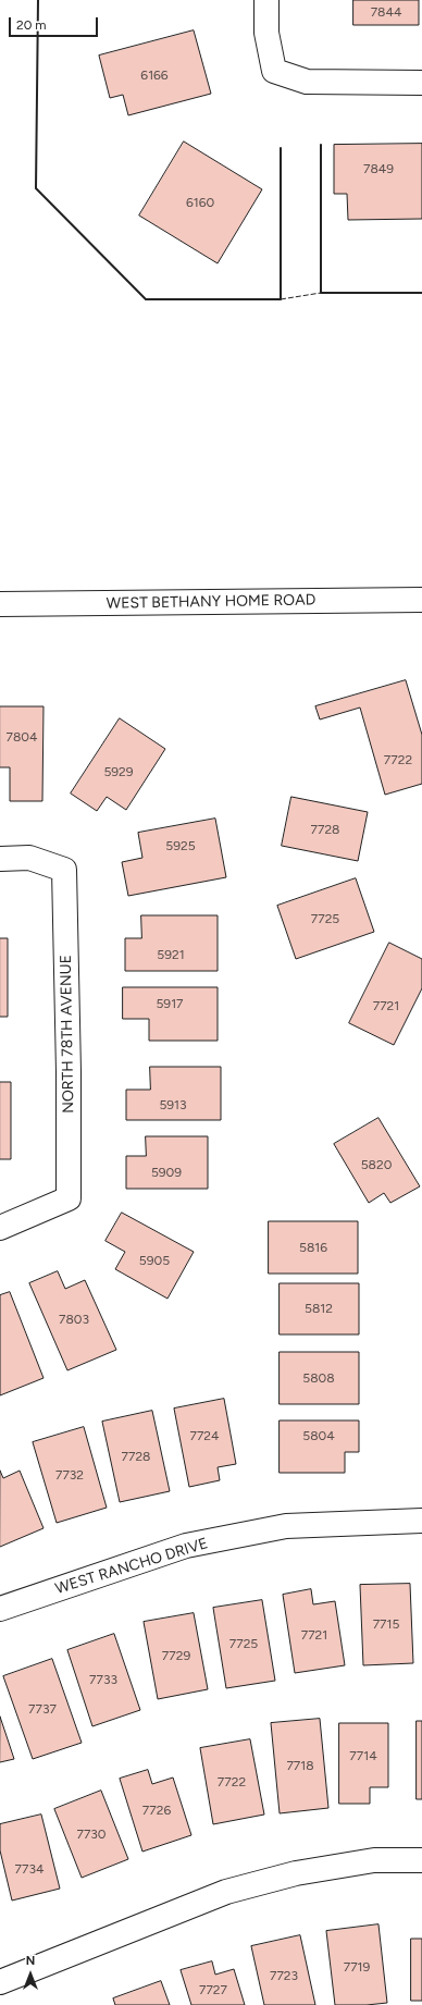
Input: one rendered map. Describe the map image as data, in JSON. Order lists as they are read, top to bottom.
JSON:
{
  "streets": {
    "street": ["WEST BETHANY HOME ROAD", "NORTH 78TH AVENUE", "WEST RANCHO DRIVE"]
  },
  "house_numbers": [
    "7844",
    "6166",
    "7849",
    "6160",
    "7804",
    "7722",
    "5929",
    "7728",
    "5925",
    "7725",
    "5921",
    "5917",
    "7721",
    "5913",
    "5820",
    "5909",
    "5816",
    "5905",
    "5812",
    "7803",
    "5808",
    "7724",
    "5804",
    "7728",
    "7732",
    "7715",
    "7721",
    "7725",
    "7729",
    "7733",
    "7737",
    "7714",
    "7718",
    "7722",
    "7726",
    "7730",
    "7734",
    "7719",
    "7723",
    "7727"
  ],
  "scale_bar": "20 m",
  "north": "top"
}
